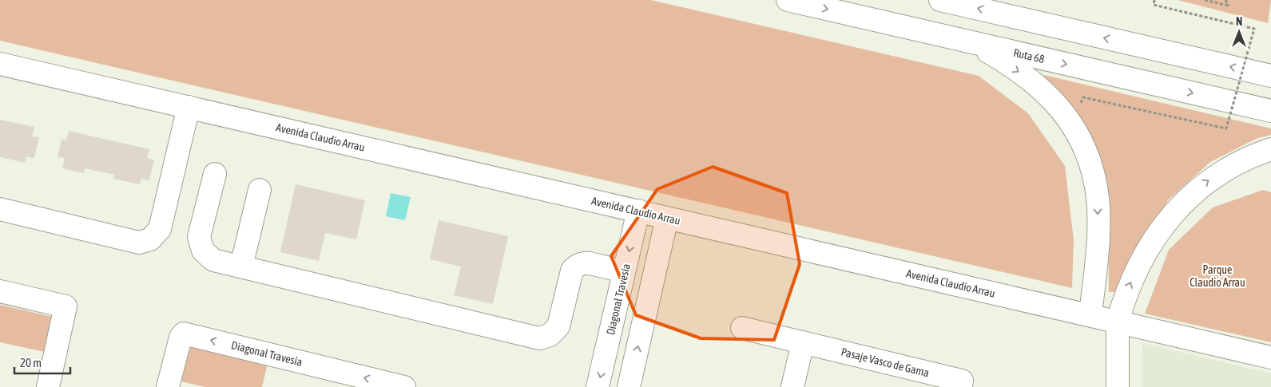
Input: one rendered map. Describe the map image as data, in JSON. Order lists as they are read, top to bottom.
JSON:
{
  "streets": {
    "main road": [
      "Ruta 68",
      "Avenida Claudio Arrau",
      "Diagonal Travesía",
      "Pasaje Vasco de Gama"
    ]
  },
  "crossings": [
    ["Avenida Claudio Arrau", "Diagonal Travesía"]
  ],
  "parks": ["Parque Claudio Arrau"],
  "scale_bar": "20 m",
  "north": "top"
}
